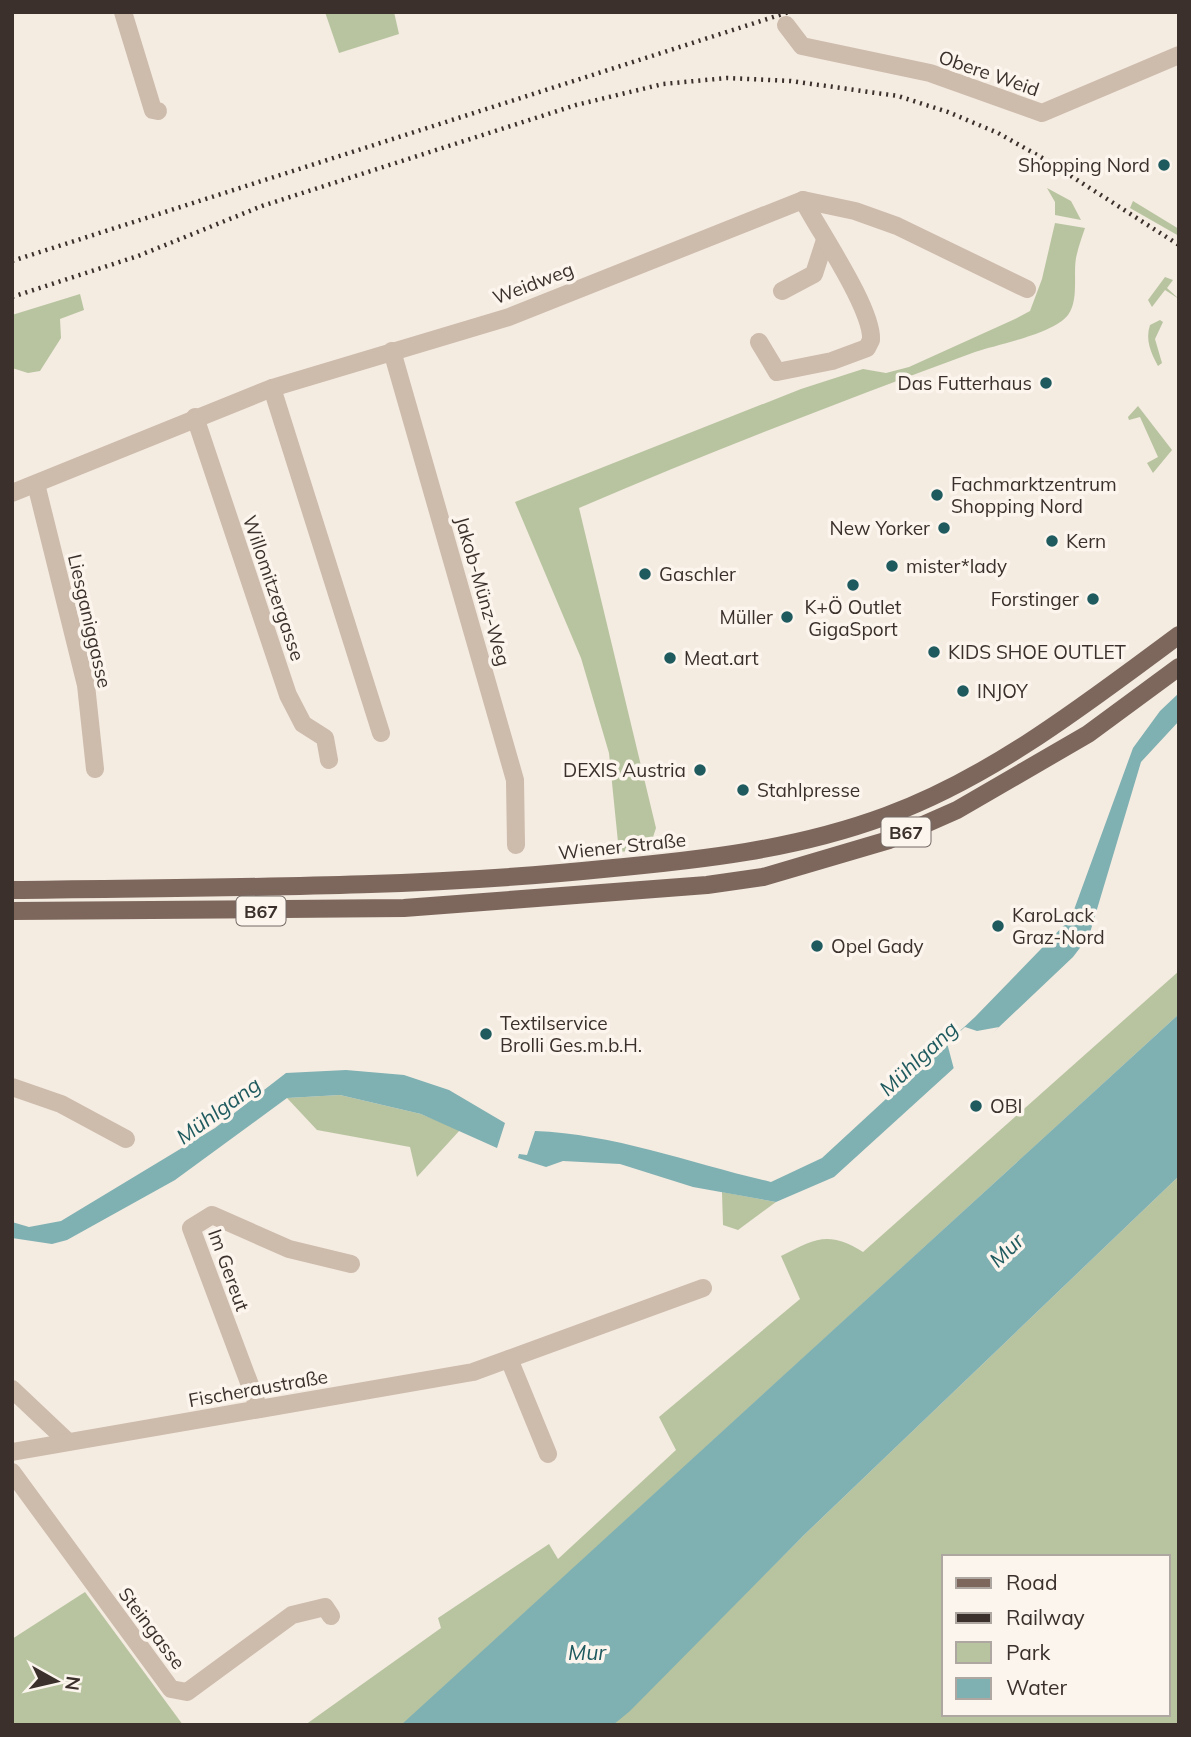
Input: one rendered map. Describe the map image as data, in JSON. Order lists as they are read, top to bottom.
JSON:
{
  "streets": {
    "main road": ["B67", "Wiener Straße"],
    "street": [
      "Obere Weid",
      "Weidweg",
      "Willomitzergasse",
      "Jakob-Münz-Weg",
      "Liesganiggasse",
      "Im Gereut",
      "Fischeraustraße",
      "Steingasse"
    ]
  },
  "crossings": [
    ["Weidweg", "Willomitzergasse"],
    ["Weidweg", "Jakob-Münz-Weg"],
    ["Weidweg", "Liesganiggasse"],
    ["Im Gereut", "Fischeraustraße"]
  ],
  "water": ["Mühlgang", "Mur"],
  "places": [
    "Shopping Nord",
    "Das Futterhaus",
    "Fachmarktzentrum Shopping Nord",
    "New Yorker",
    "Kern",
    "mister*lady",
    "Gaschler",
    "K+Ö Outlet GigaSport",
    "Forstinger",
    "Müller",
    "KIDS SHOE OUTLET",
    "Meat.art",
    "INJOY",
    "DEXIS Austria",
    "Stahlpresse",
    "KaroLack Graz-Nord",
    "Opel Gady",
    "Textilservice Brolli Ges.m.b.H.",
    "OBI"
  ],
  "legend": [
    "Road",
    "Railway",
    "Park",
    "Water"
  ],
  "north": "right"
}
